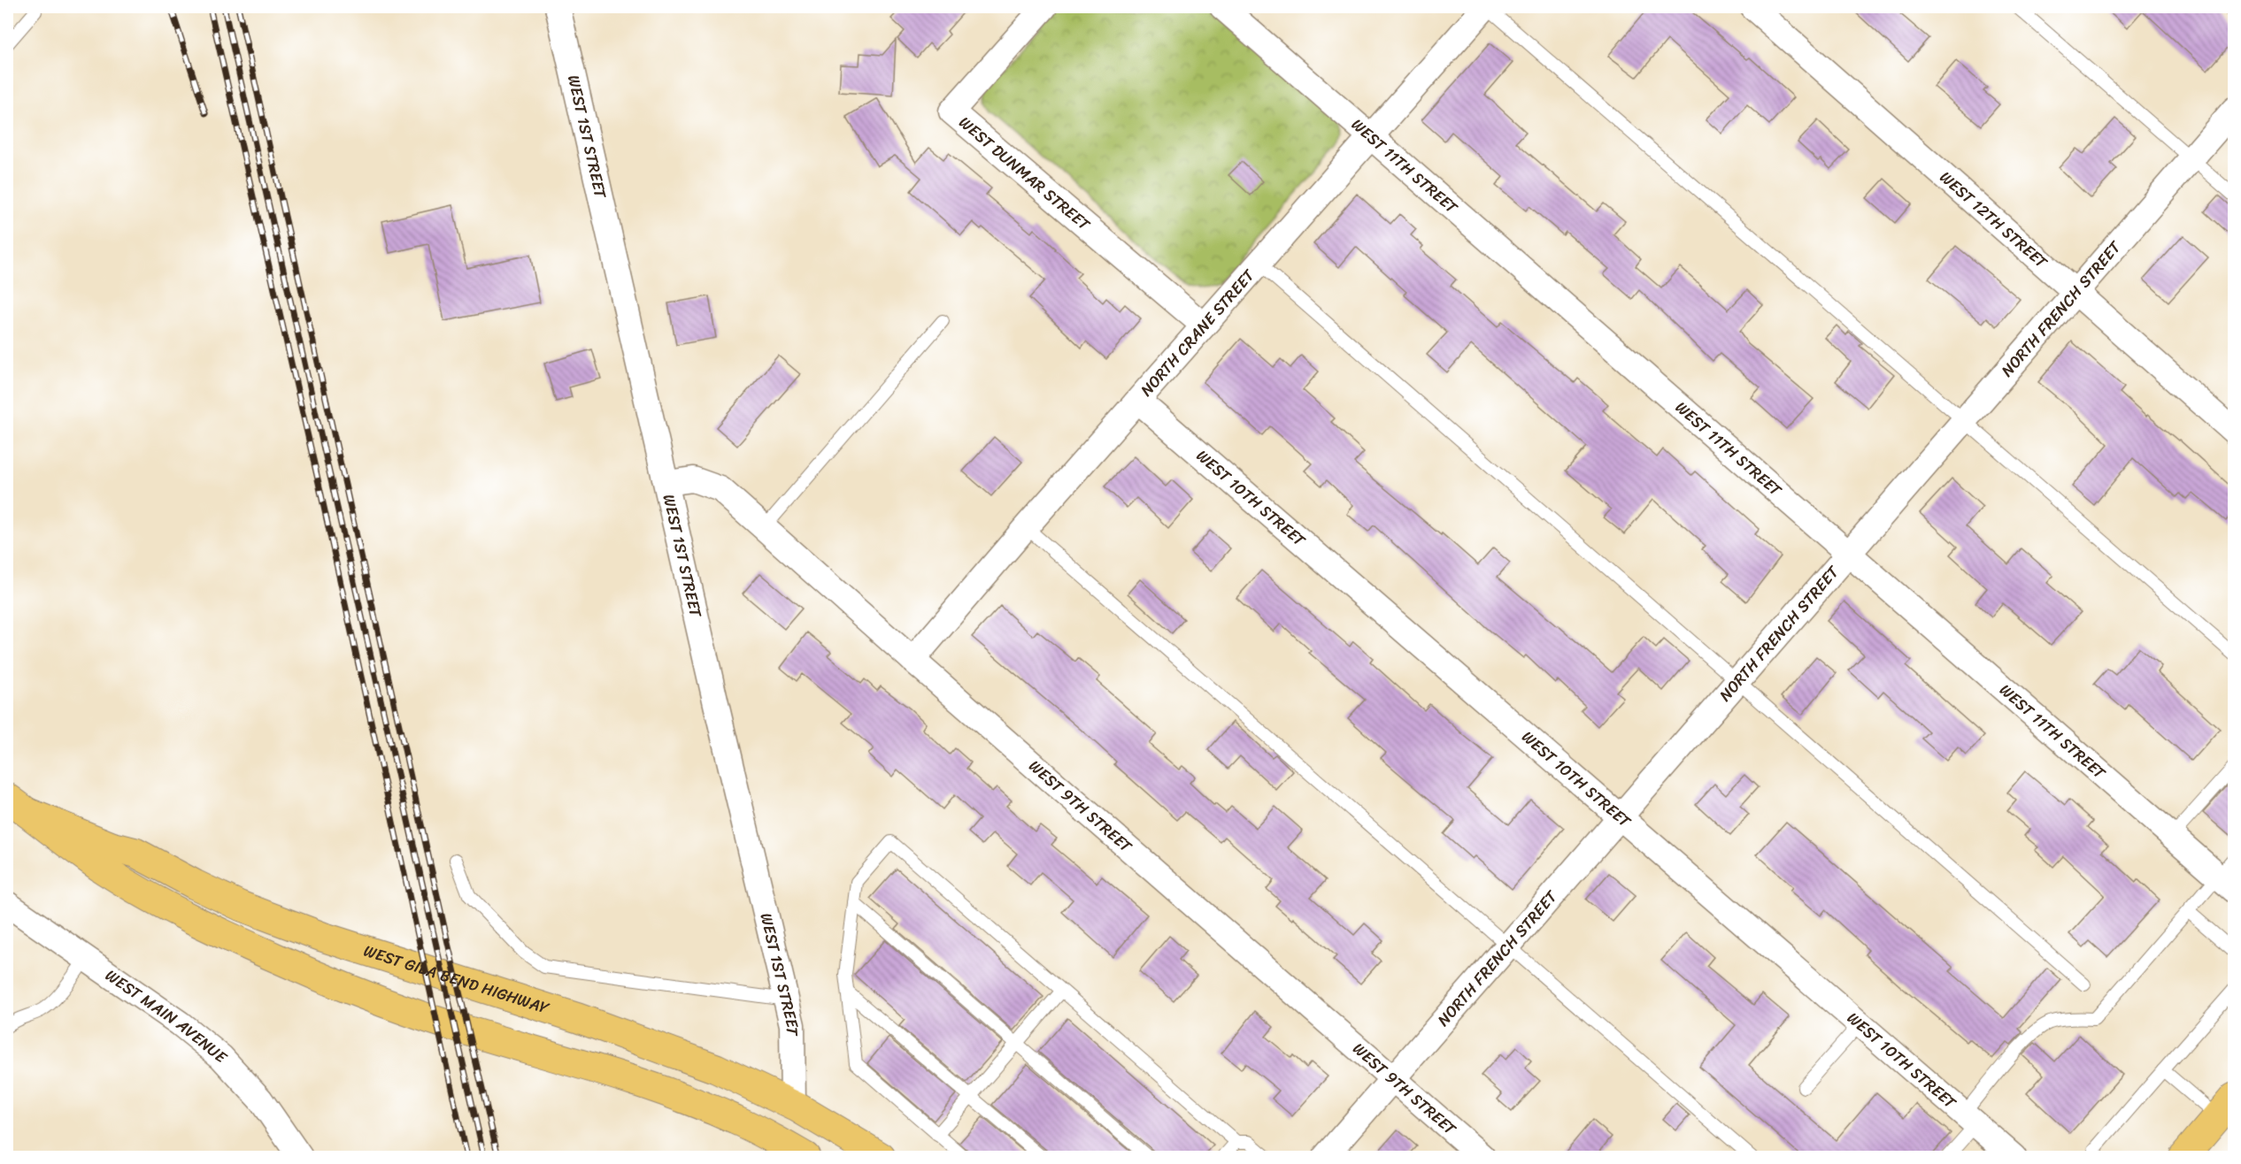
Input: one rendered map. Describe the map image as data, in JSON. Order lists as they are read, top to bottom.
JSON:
{
  "streets": {
    "main road": ["WEST GILA BEND HIGHWAY"],
    "street": [
      "WEST 1ST STREET",
      "WEST 11TH STREET",
      "WEST DUNMAR STREET",
      "WEST 12TH STREET",
      "NORTH FRENCH STREET",
      "NORTH CRANE STREET",
      "WEST 10TH STREET",
      "WEST 9TH STREET",
      "WEST MAIN AVENUE"
    ]
  },
  "crossings": [
    ["WEST 1ST STREET", "WEST 9TH STREET"],
    ["WEST 1ST STREET", "WEST GILA BEND HIGHWAY"],
    ["WEST 11TH STREET", "NORTH FRENCH STREET"],
    ["WEST 11TH STREET", "NORTH CRANE STREET"],
    ["WEST DUNMAR STREET", "NORTH CRANE STREET"],
    ["WEST 12TH STREET", "NORTH FRENCH STREET"],
    ["NORTH FRENCH STREET", "WEST 10TH STREET"],
    ["NORTH FRENCH STREET", "WEST 9TH STREET"],
    ["NORTH CRANE STREET", "WEST 10TH STREET"],
    ["NORTH CRANE STREET", "WEST 9TH STREET"]
  ]
}
